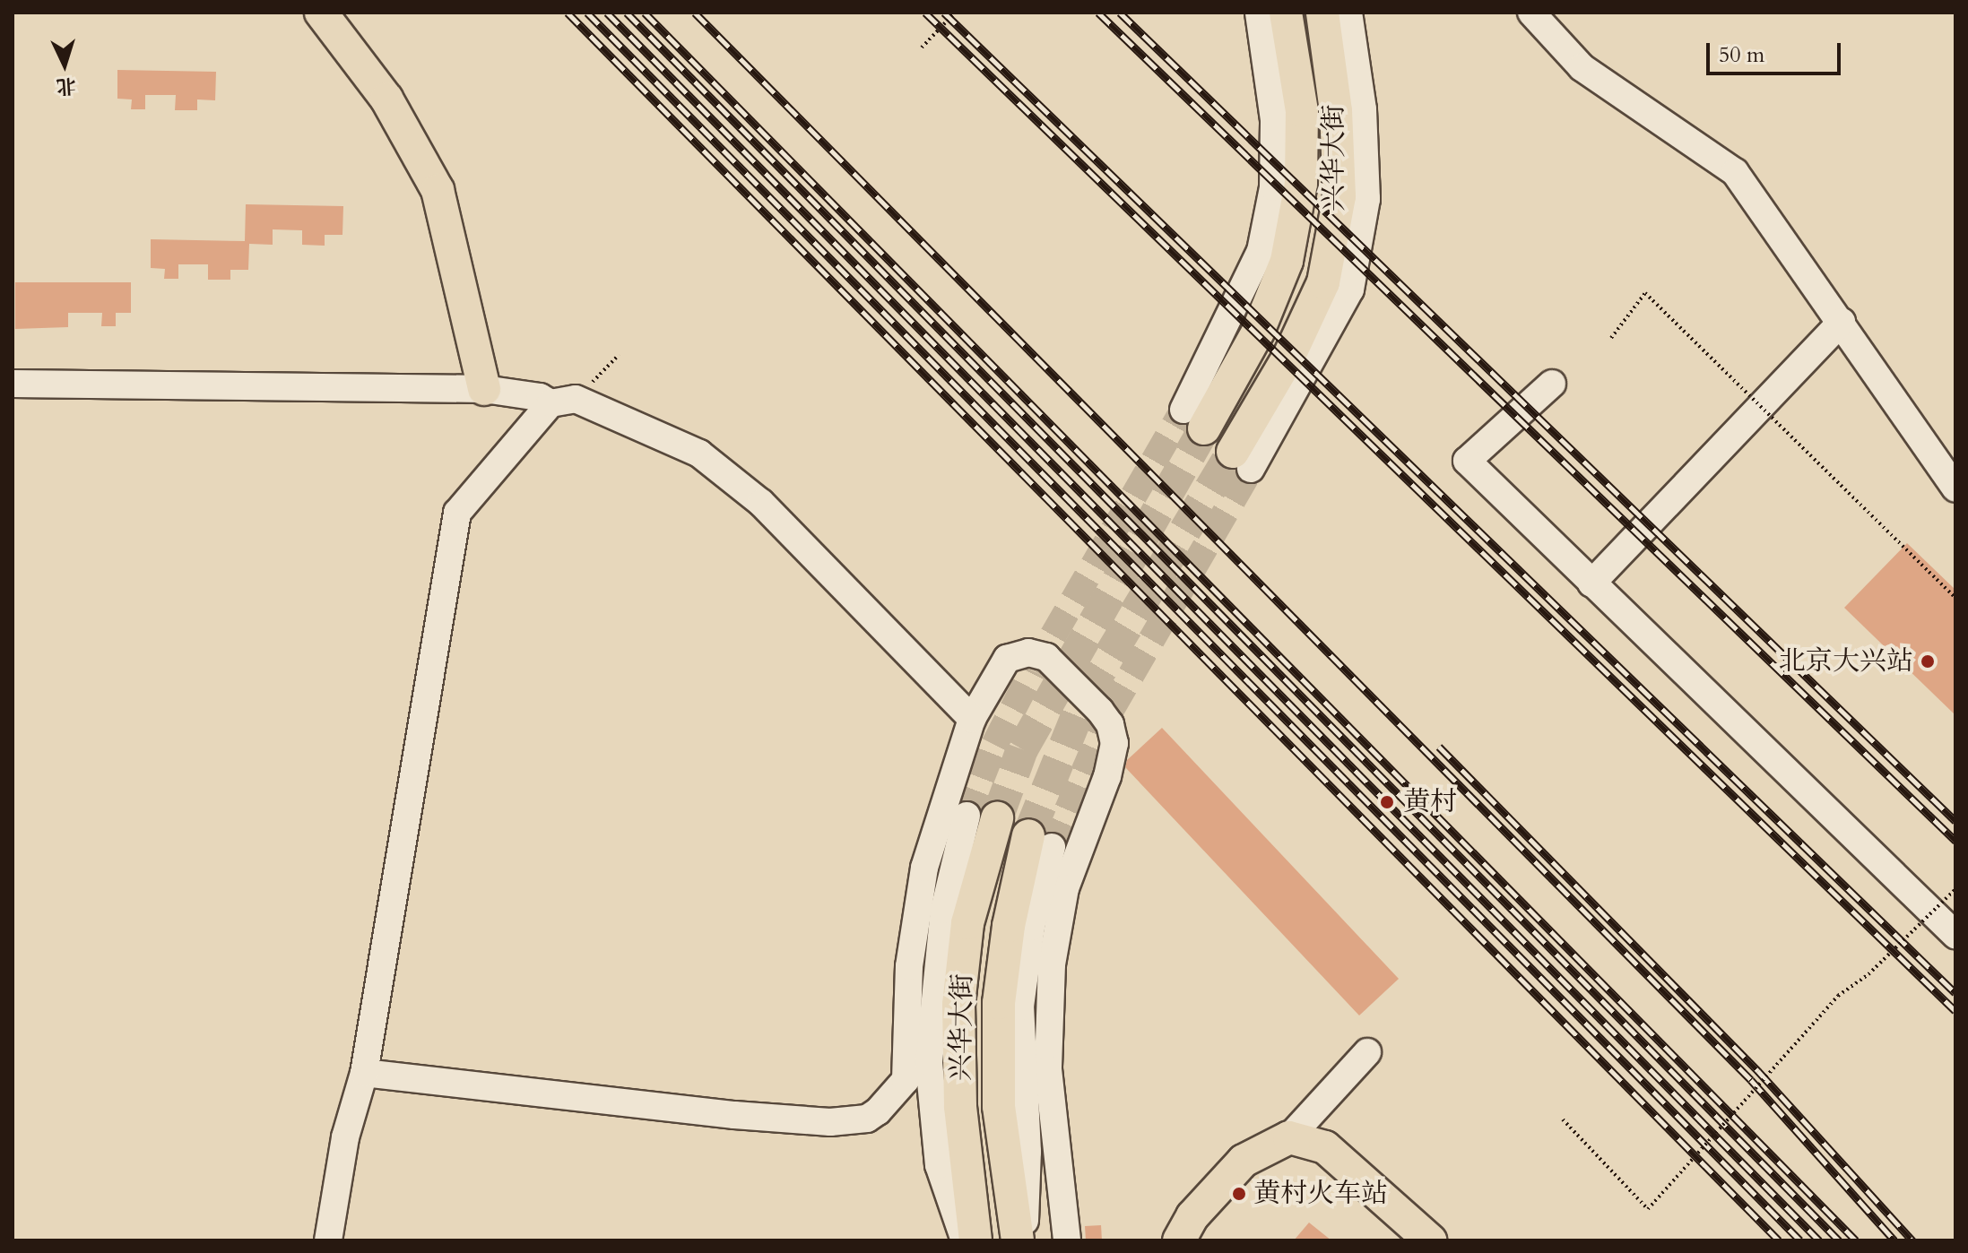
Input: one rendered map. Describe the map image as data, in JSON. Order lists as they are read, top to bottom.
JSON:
{
  "streets": {
    "main road": ["兴华大街"]
  },
  "places": ["北京大兴站", "黄村", "黄村火车站"],
  "scale_bar": "50 m",
  "north": "bottom"
}
